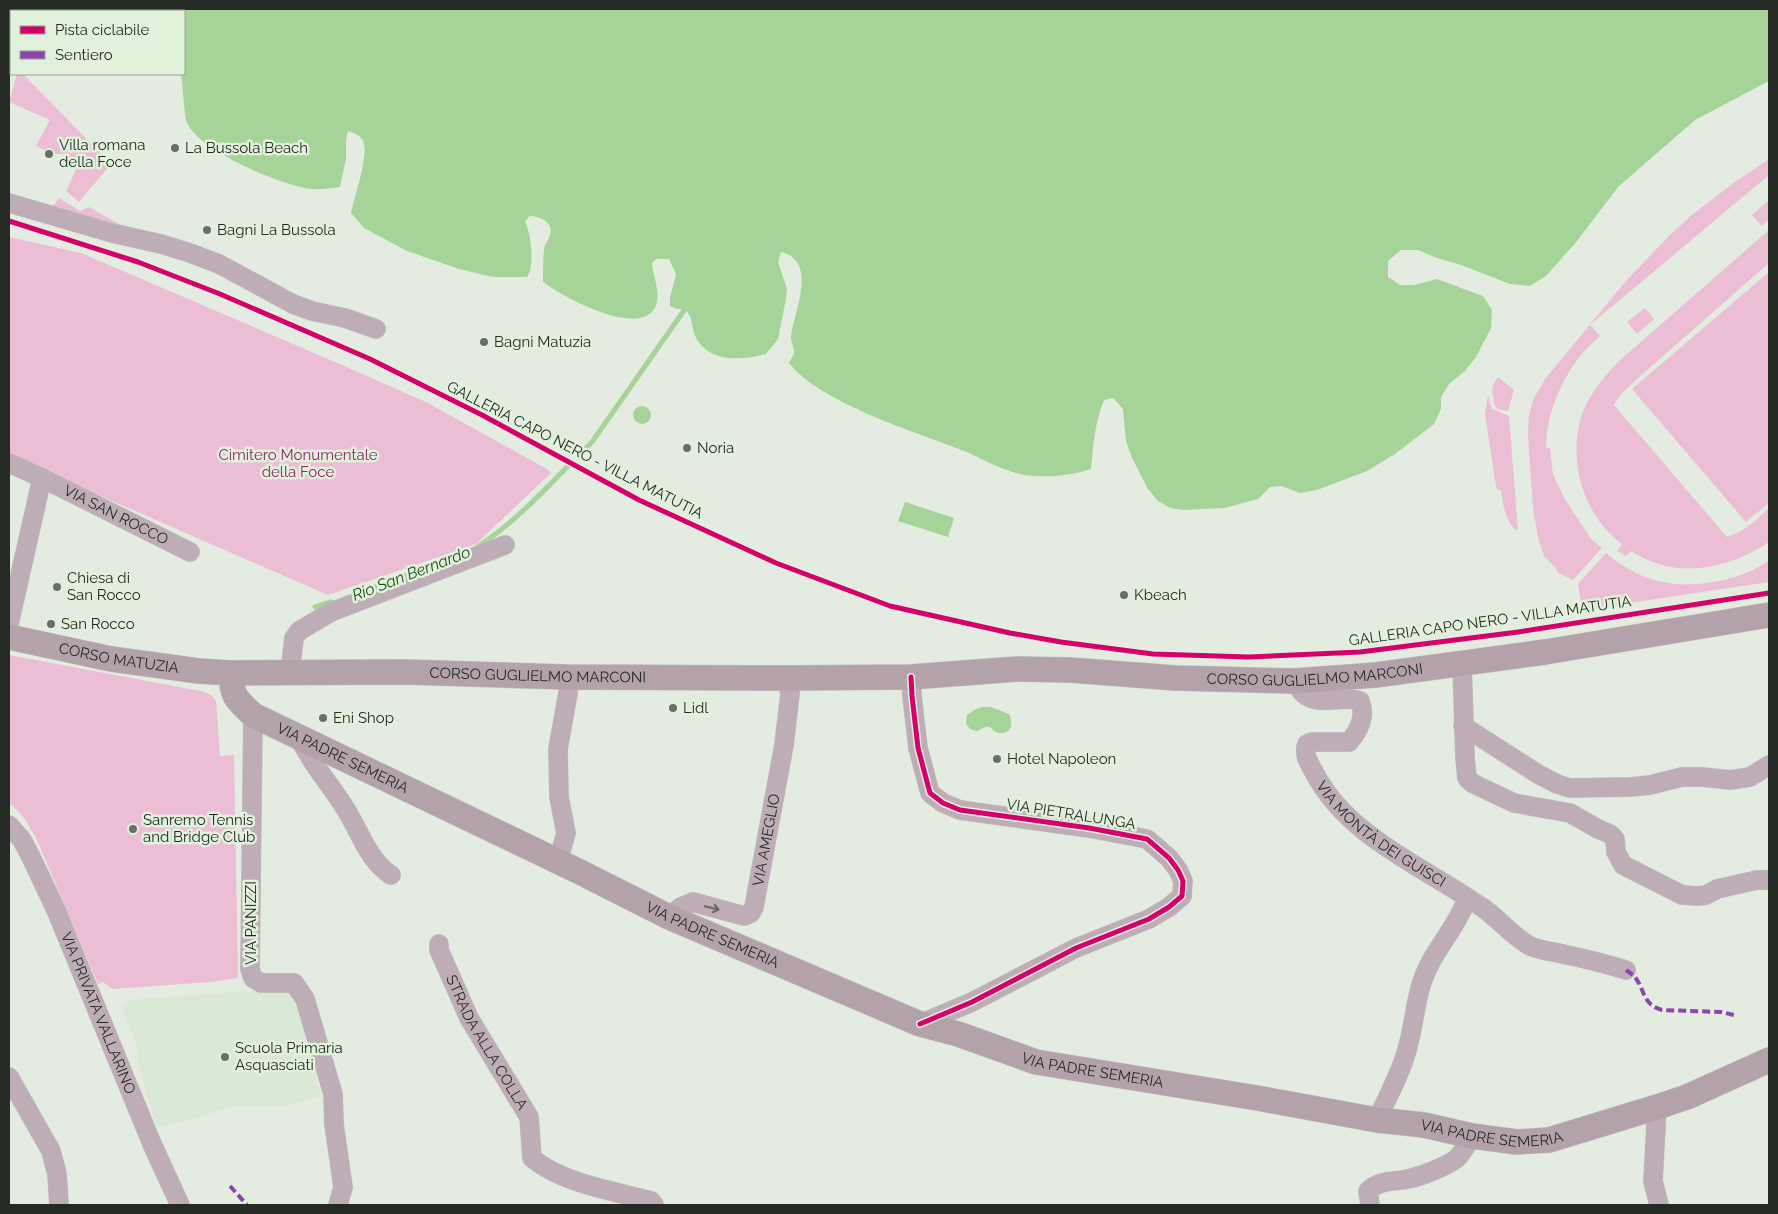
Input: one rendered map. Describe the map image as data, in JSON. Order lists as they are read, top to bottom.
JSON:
{
  "streets": {
    "main road": ["CORSO MATUZIA", "CORSO GUGLIELMO MARCONI", "VIA PADRE SEMERIA"],
    "street": [
      "VIA SAN ROCCO",
      "VIA PIETRALUNGA",
      "VIA MONTÀ DEI GUISCI",
      "VIA AMEGLIO",
      "VIA PANIZZI",
      "VIA PRIVATA VALLARINO",
      "STRADA ALLA COLLA"
    ],
    "cycle path": ["GALLERIA CAPO NERO - VILLA MATUTIA"]
  },
  "crossings": [
    ["CORSO MATUZIA", "CORSO GUGLIELMO MARCONI"],
    ["CORSO MATUZIA", "VIA PADRE SEMERIA"],
    ["CORSO GUGLIELMO MARCONI", "VIA PADRE SEMERIA"],
    ["CORSO GUGLIELMO MARCONI", "VIA PIETRALUNGA"],
    ["CORSO GUGLIELMO MARCONI", "VIA MONTÀ DEI GUISCI"],
    ["CORSO GUGLIELMO MARCONI", "VIA AMEGLIO"],
    ["VIA PADRE SEMERIA", "VIA PIETRALUNGA"],
    ["VIA PADRE SEMERIA", "VIA AMEGLIO"],
    ["VIA PADRE SEMERIA", "VIA PANIZZI"]
  ],
  "one_way": ["VIA AMEGLIO"],
  "water": ["Rio San Bernardo"],
  "parks": ["Cimitero Monumentale della Foce"],
  "places": [
    "La Bussola Beach",
    "Villa romana della Foce",
    "Bagni La Bussola",
    "Bagni Matuzia",
    "Noria",
    "Chiesa di San Rocco",
    "Kbeach",
    "San Rocco",
    "Lidl",
    "Eni Shop",
    "Hotel Napoleon",
    "Sanremo Tennis and Bridge Club",
    "Scuola Primaria Asquasciati"
  ],
  "legend": ["Pista ciclabile", "Sentiero"]
}
